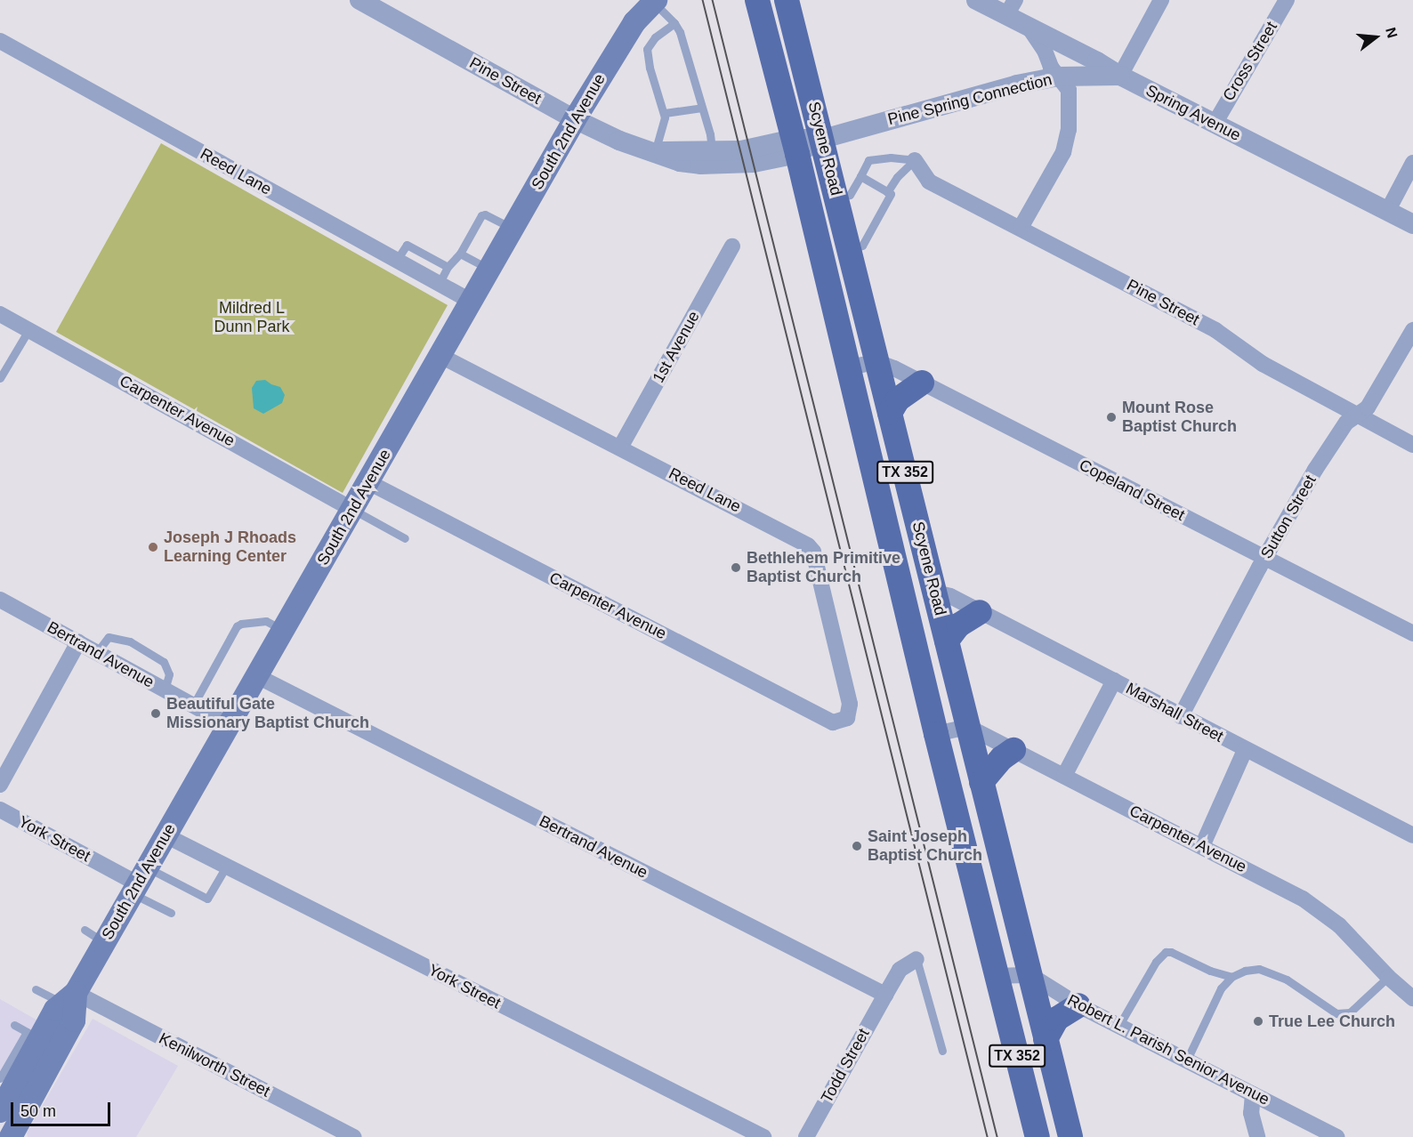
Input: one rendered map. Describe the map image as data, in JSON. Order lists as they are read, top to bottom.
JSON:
{
  "streets": {
    "main road": ["South 2nd Avenue", "Scyene Road", "TX 352"],
    "street": [
      "Cross Street",
      "Pine Street",
      "Pine Spring Connection",
      "Spring Avenue",
      "Reed Lane",
      "1st Avenue",
      "Carpenter Avenue",
      "Copeland Street",
      "Sutton Street",
      "Bertrand Avenue",
      "Marshall Street",
      "York Street",
      "Robert L. Parish Senior Avenue",
      "Kenilworth Street",
      "Todd Street"
    ]
  },
  "crossings": [
    ["Cross Street", "Spring Avenue"],
    ["Pine Street", "Pine Spring Connection"],
    ["Pine Street", "South 2nd Avenue"],
    ["Pine Street", "Scyene Road"],
    ["Pine Street", "Sutton Street"],
    ["Pine Spring Connection", "Spring Avenue"],
    ["Pine Spring Connection", "Scyene Road"],
    ["South 2nd Avenue", "Reed Lane"],
    ["South 2nd Avenue", "Carpenter Avenue"],
    ["South 2nd Avenue", "Bertrand Avenue"],
    ["South 2nd Avenue", "York Street"],
    ["South 2nd Avenue", "Kenilworth Street"],
    ["Scyene Road", "Carpenter Avenue"],
    ["Scyene Road", "Copeland Street"],
    ["Scyene Road", "Marshall Street"],
    ["Scyene Road", "Robert L. Parish Senior Avenue"],
    ["Reed Lane", "1st Avenue"],
    ["Reed Lane", "Carpenter Avenue"],
    ["Copeland Street", "Sutton Street"],
    ["Sutton Street", "Marshall Street"],
    ["Bertrand Avenue", "Todd Street"]
  ],
  "parks": ["Mildred L Dunn Park"],
  "places": [
    "Mount Rose Baptist Church",
    "Joseph J Rhoads Learning Center",
    "Bethlehem Primitive Baptist Church",
    "Beautiful Gate Missionary Baptist Church",
    "Saint Joseph Baptist Church",
    "True Lee Church"
  ],
  "scale_bar": "50 m",
  "north": "right"
}
